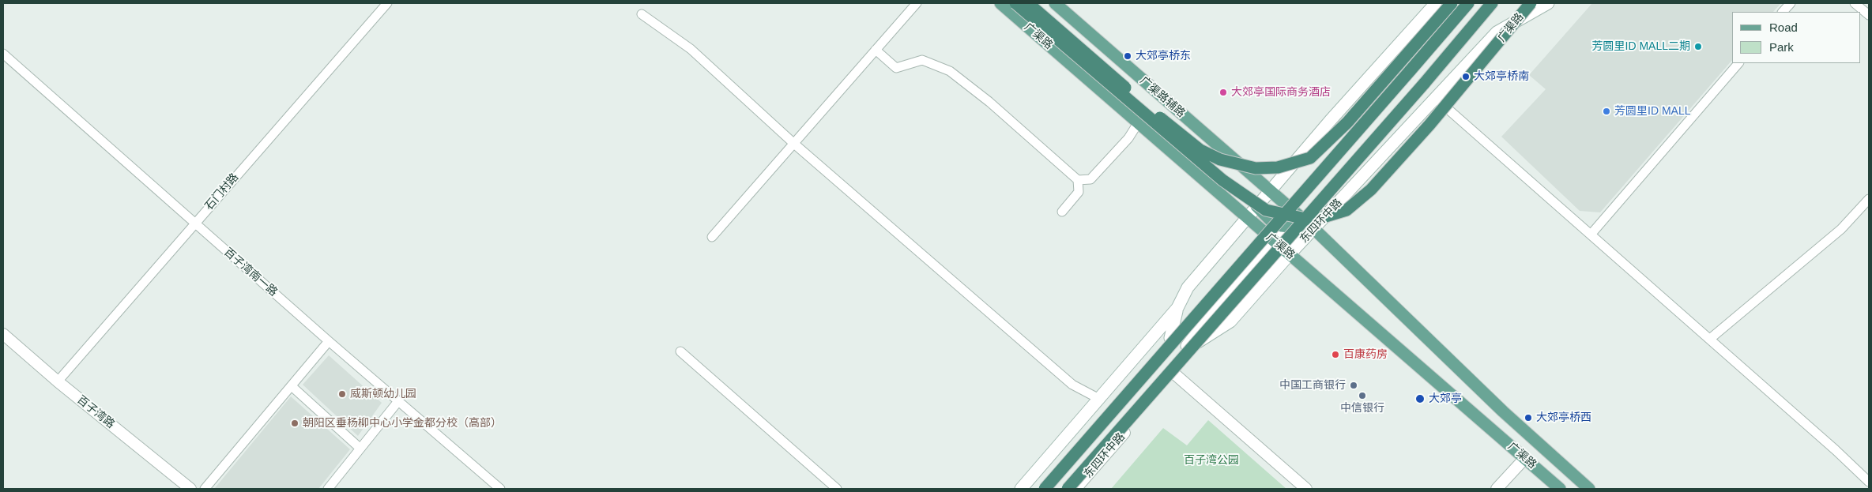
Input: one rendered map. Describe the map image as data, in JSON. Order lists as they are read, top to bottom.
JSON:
{
  "streets": {
    "highway": ["广渠路", "东四环中路"],
    "main road": ["广渠路辅路"],
    "street": ["石门村路", "百子湾南一路", "百子湾路"]
  },
  "crossings": [
    ["广渠路", "广渠路辅路"],
    ["广渠路", "东四环中路"],
    ["石门村路", "百子湾南一路"],
    ["石门村路", "百子湾路"]
  ],
  "parks": ["百子湾公园"],
  "places": [
    "芳圆里ID MALL二期",
    "大郊亭桥东",
    "大郊亭桥南",
    "大郊亭国际商务酒店",
    "芳圆里ID MALL",
    "百康药房",
    "中国工商银行",
    "威斯顿幼儿园",
    "中信银行",
    "大郊亭",
    "大郊亭桥西",
    "朝阳区垂杨柳中心小学金都分校（高部）"
  ],
  "legend": ["Road", "Park"]
}
